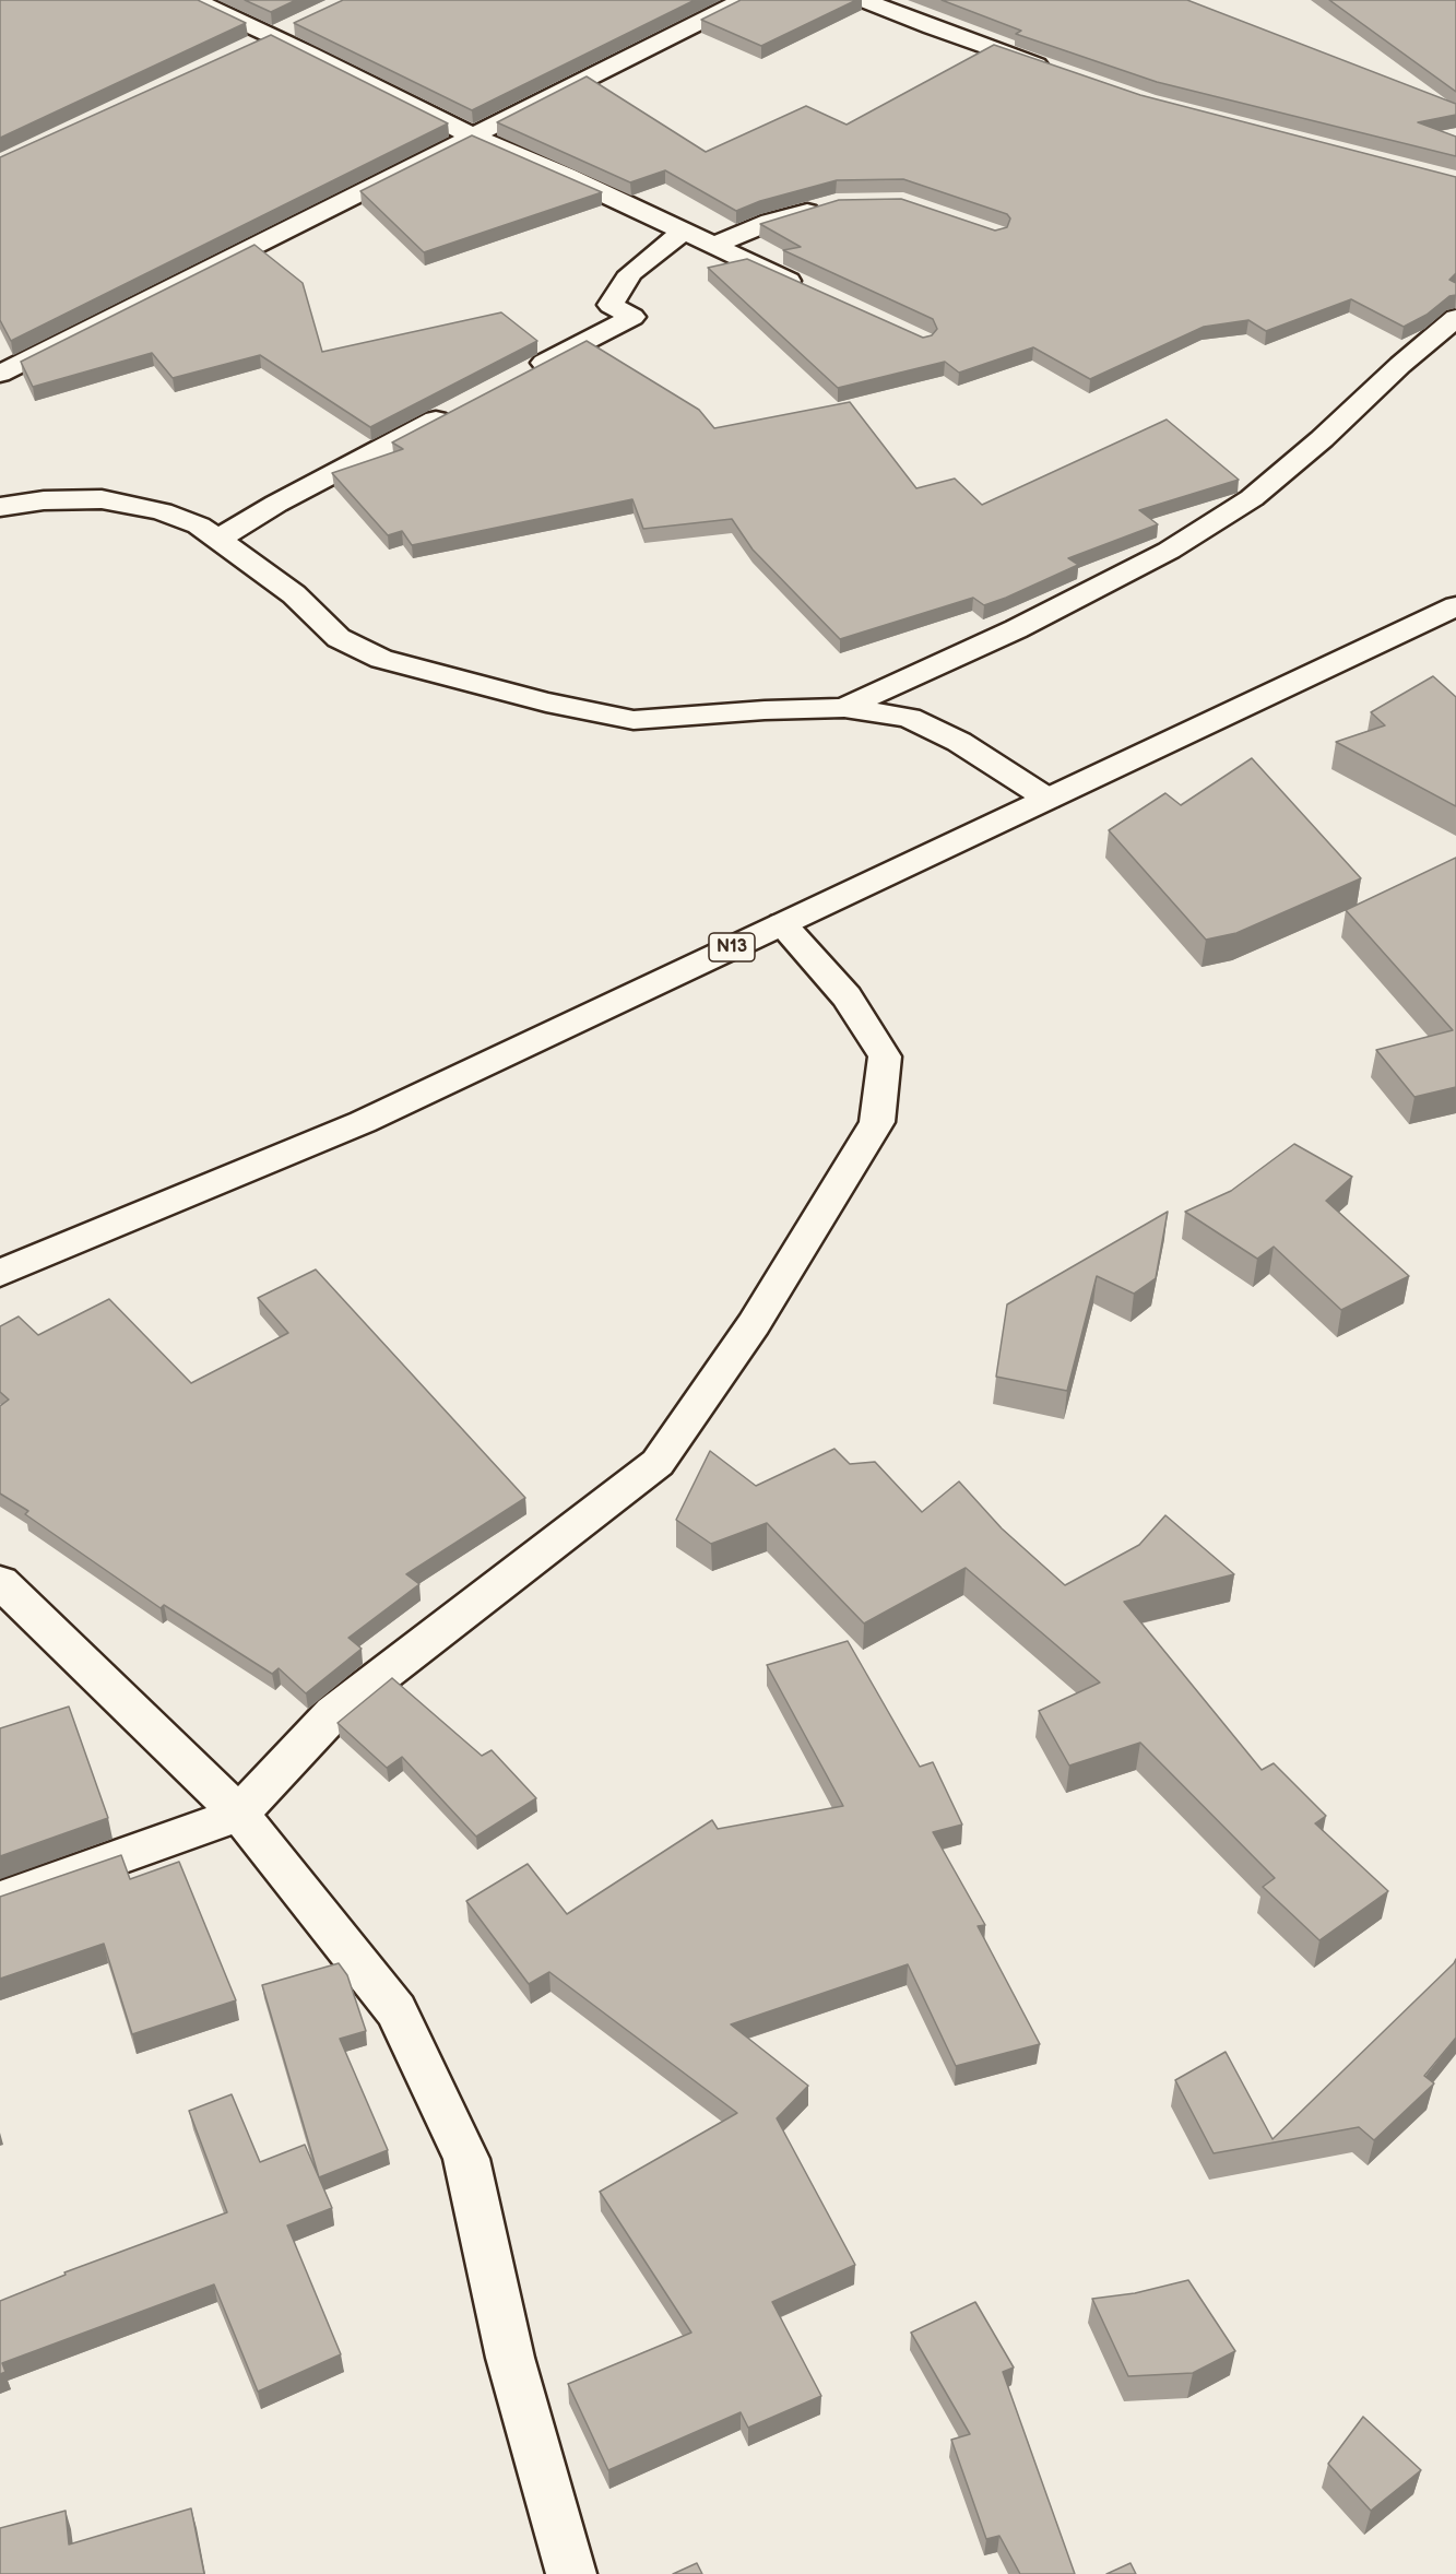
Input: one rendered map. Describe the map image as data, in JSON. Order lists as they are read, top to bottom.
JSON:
{
  "streets": {
    "street": ["N13"]
  }
}
